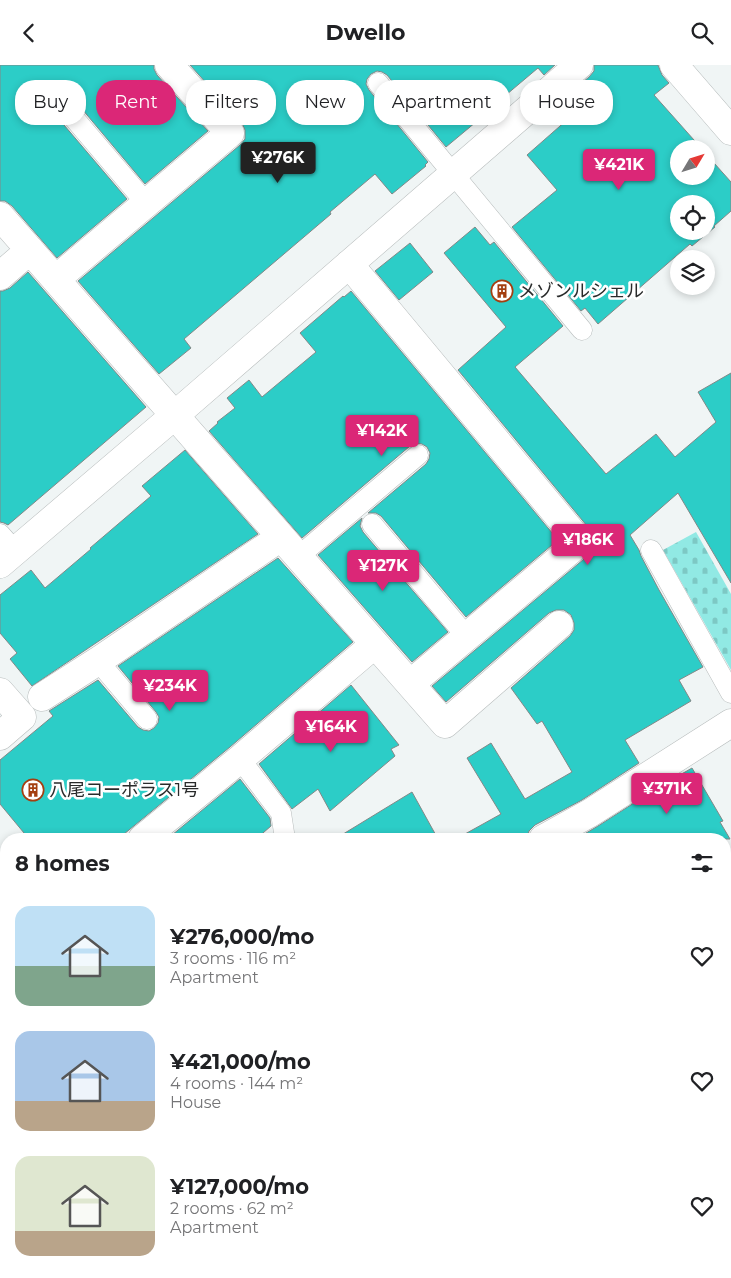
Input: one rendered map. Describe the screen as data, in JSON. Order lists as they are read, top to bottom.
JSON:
{
  "places": {
    "building": ["メゾンルシェル", "八尾コーポラス1号"]
  },
  "north": "top right",
  "page": {
    "header": "Dwello",
    "chip": [
      "Buy",
      "Rent",
      "Filters",
      "New",
      "Apartment",
      "House"
    ],
    "price": [
      "¥276K",
      "¥421K",
      "¥142K",
      "¥186K",
      "¥127K",
      "¥234K",
      "¥164K",
      "¥371K"
    ],
    "heading": "8 homes",
    "list": [
      {
        "name": "¥276,000/mo",
        "note": "3 rooms · 116 m² · Apartment"
      },
      {
        "name": "¥421,000/mo",
        "note": "4 rooms · 144 m² · House"
      },
      {
        "name": "¥127,000/mo",
        "note": "2 rooms · 62 m² · Apartment"
      }
    ]
  }
}
